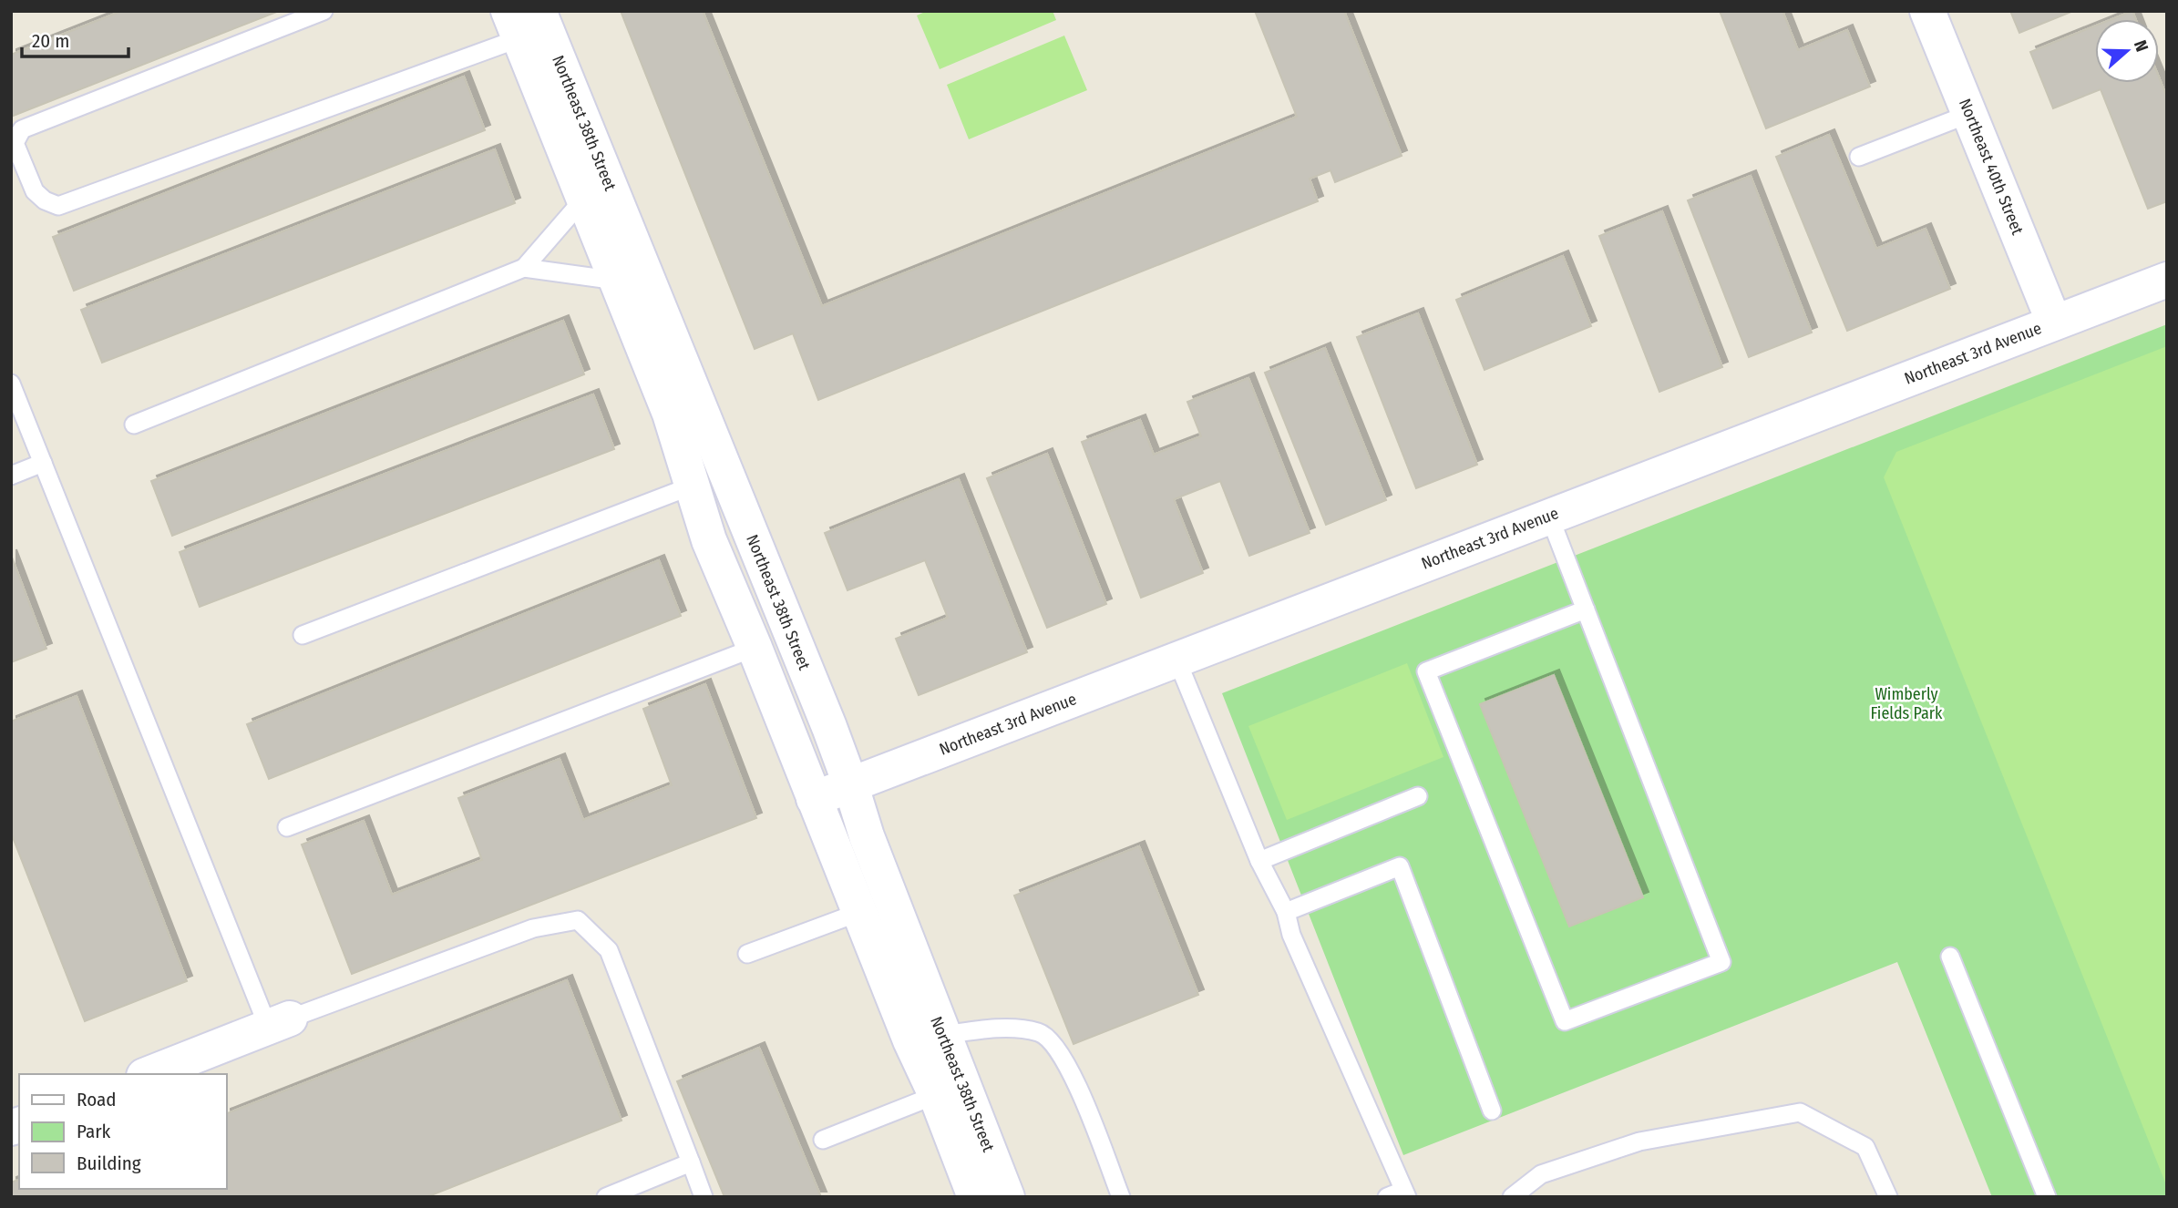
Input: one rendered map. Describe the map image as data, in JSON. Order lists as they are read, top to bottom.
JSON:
{
  "streets": {
    "street": ["Northeast 38th Street", "Northeast 40th Street", "Northeast 3rd Avenue"]
  },
  "crossings": [
    ["Northeast 38th Street", "Northeast 3rd Avenue"],
    ["Northeast 40th Street", "Northeast 3rd Avenue"]
  ],
  "parks": ["Wimberly Fields Park"],
  "legend": ["Road", "Park", "Building"],
  "scale_bar": "20 m",
  "north": "right"
}
